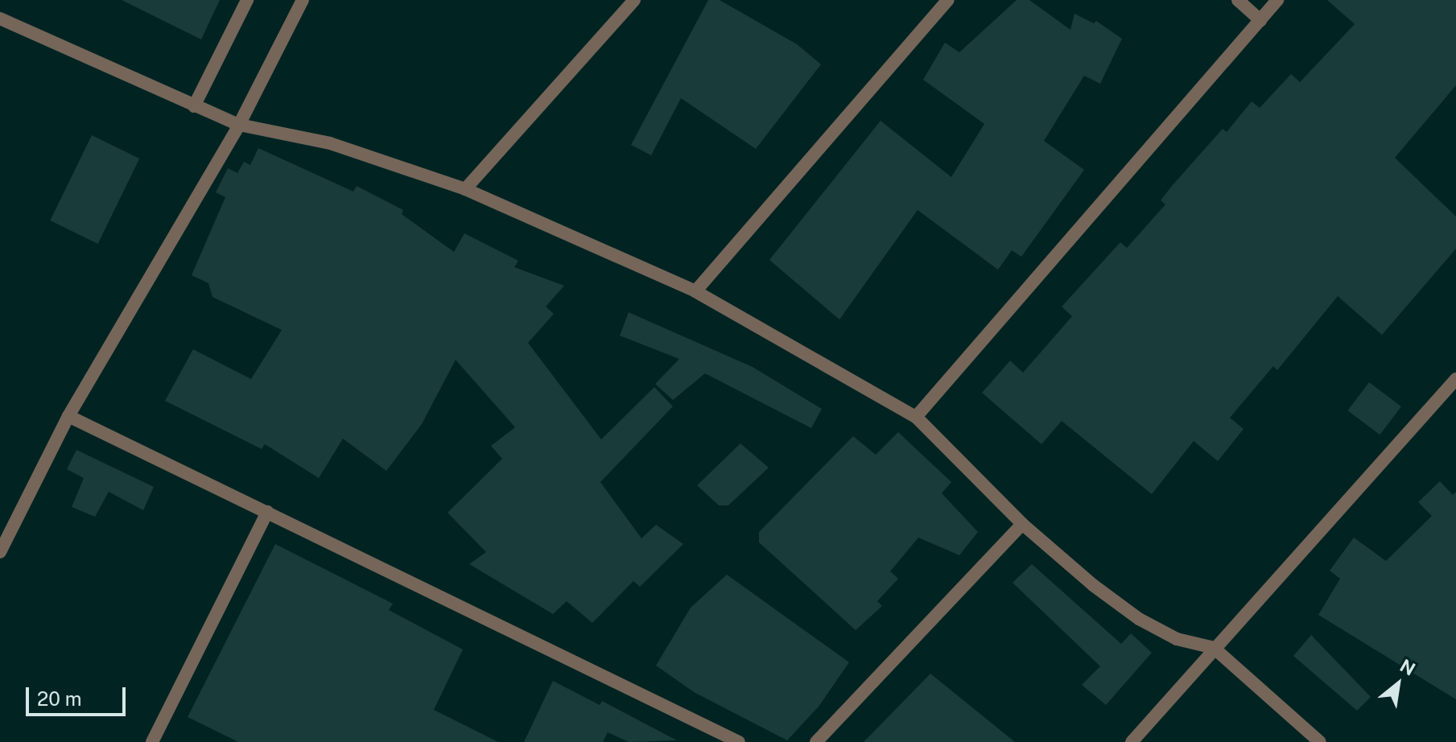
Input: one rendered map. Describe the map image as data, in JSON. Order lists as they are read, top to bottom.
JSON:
{
  "scale_bar": "20 m",
  "north": "top right"
}
